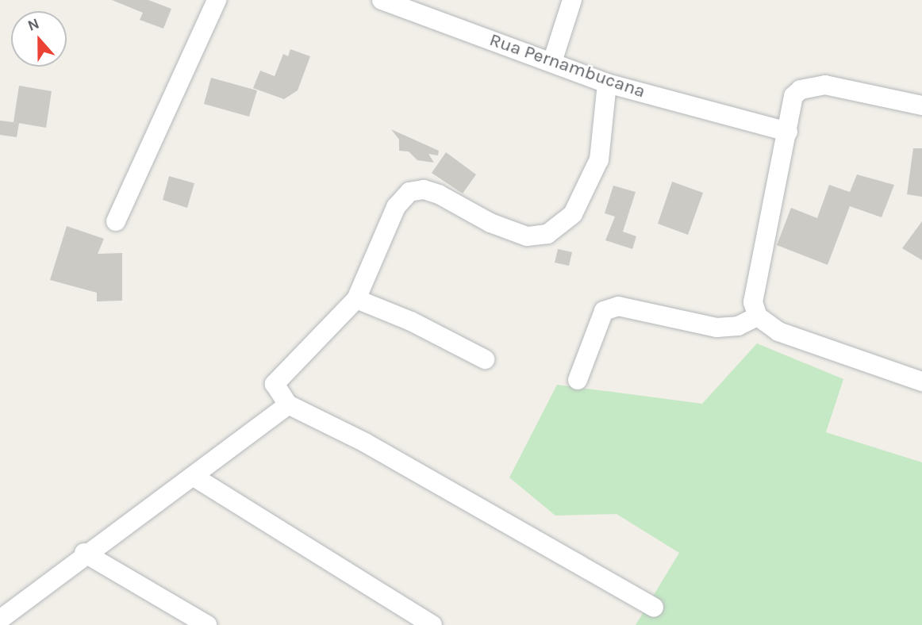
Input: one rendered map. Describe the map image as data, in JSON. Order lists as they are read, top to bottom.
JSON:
{
  "streets": {
    "street": ["Rua Pernambucana"]
  },
  "north": "top"
}
